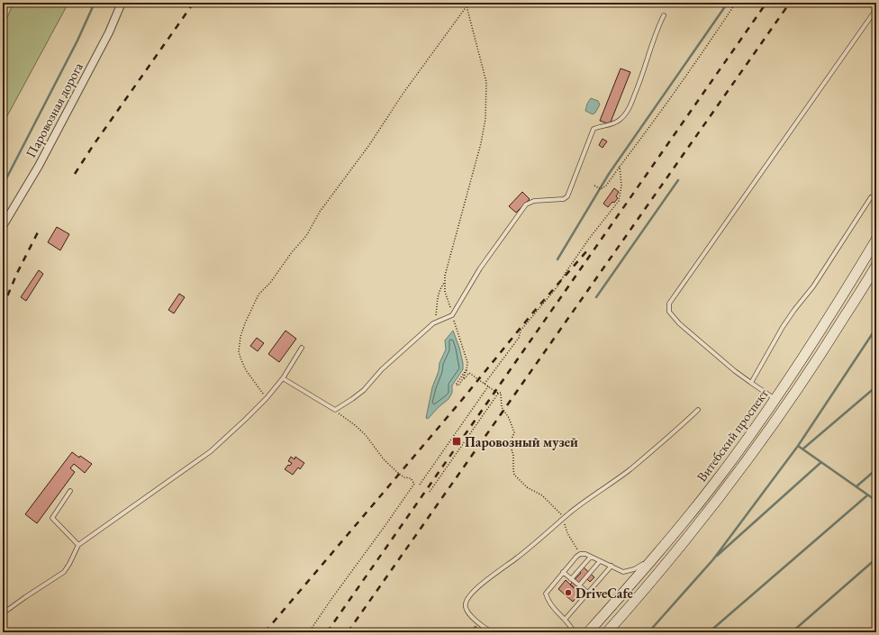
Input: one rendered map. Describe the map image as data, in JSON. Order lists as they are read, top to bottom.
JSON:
{
  "streets": {
    "main road": ["Витебский проспект"],
    "street": ["Паровозная дорога"]
  },
  "places": {
    "transit": ["Паровозный музей"],
    "other": ["DriveCafe"]
  }
}
